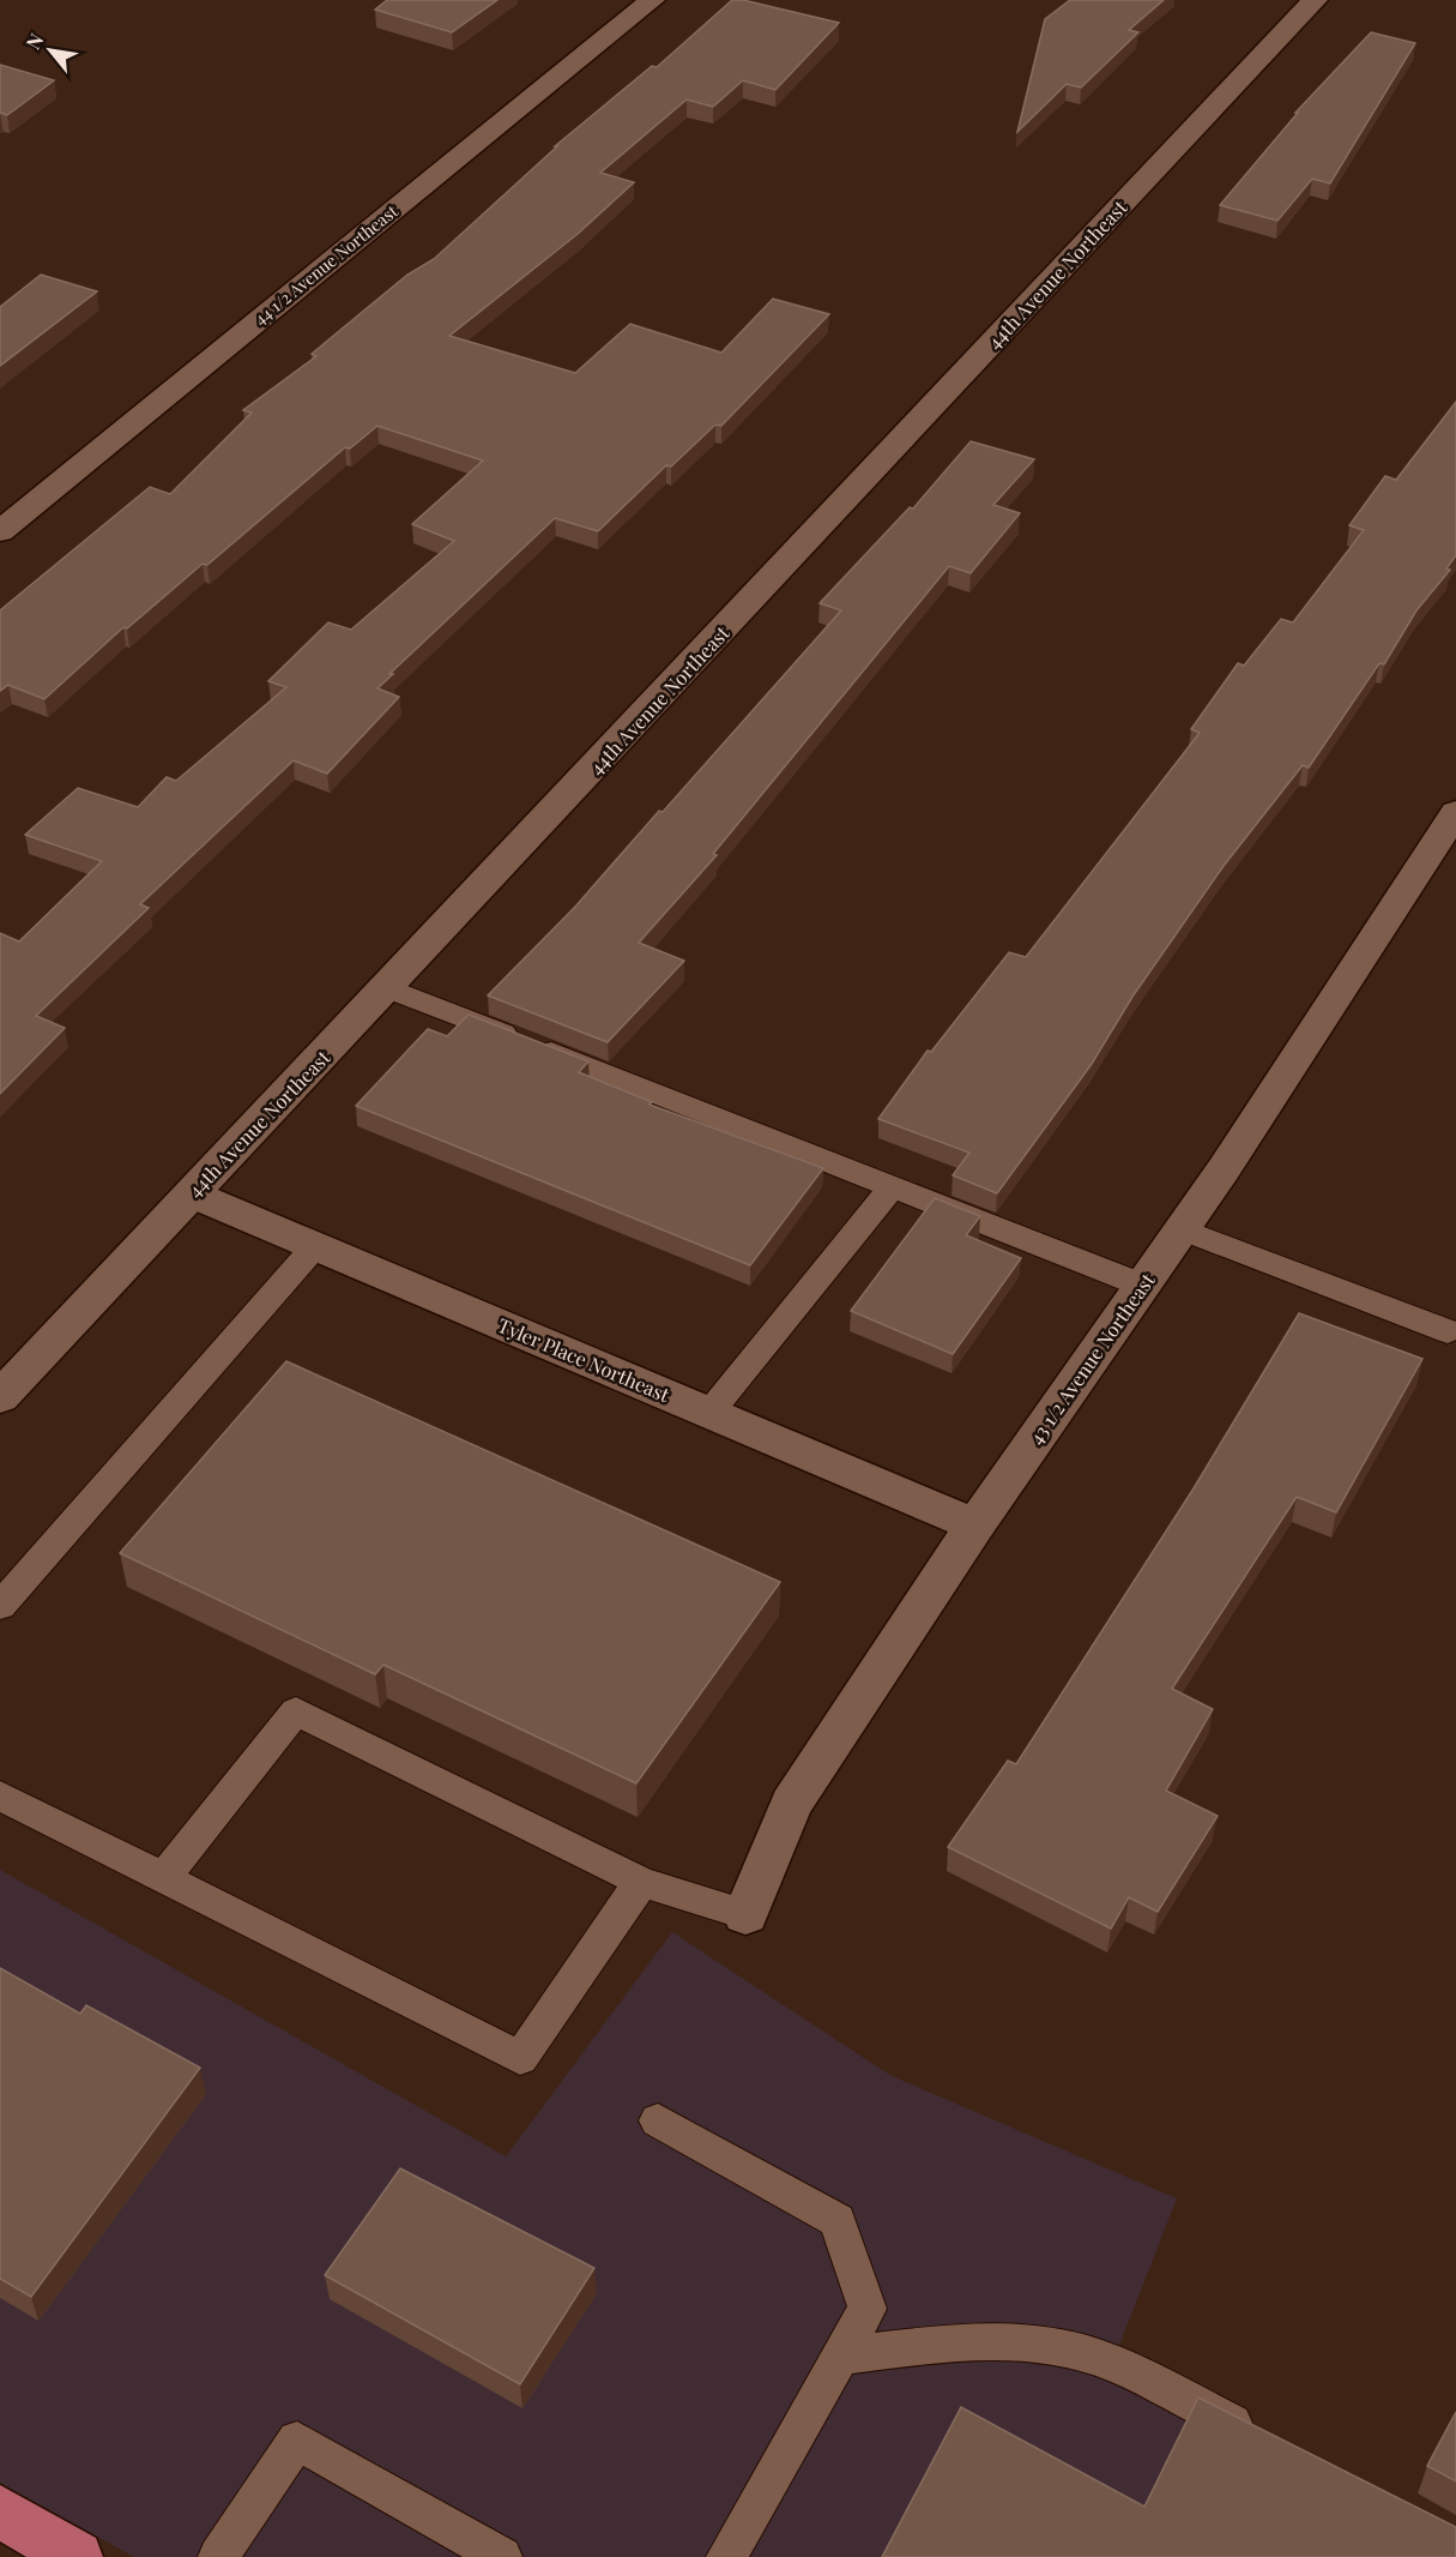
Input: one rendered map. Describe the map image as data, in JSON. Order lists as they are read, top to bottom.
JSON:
{
  "streets": {
    "street": [
      "44 1/2 Avenue Northeast",
      "44th Avenue Northeast",
      "43 1/2 Avenue Northeast",
      "Tyler Place Northeast"
    ]
  },
  "crossings": [
    ["44th Avenue Northeast", "Tyler Place Northeast"],
    ["43 1/2 Avenue Northeast", "Tyler Place Northeast"]
  ],
  "north": "top left"
}
